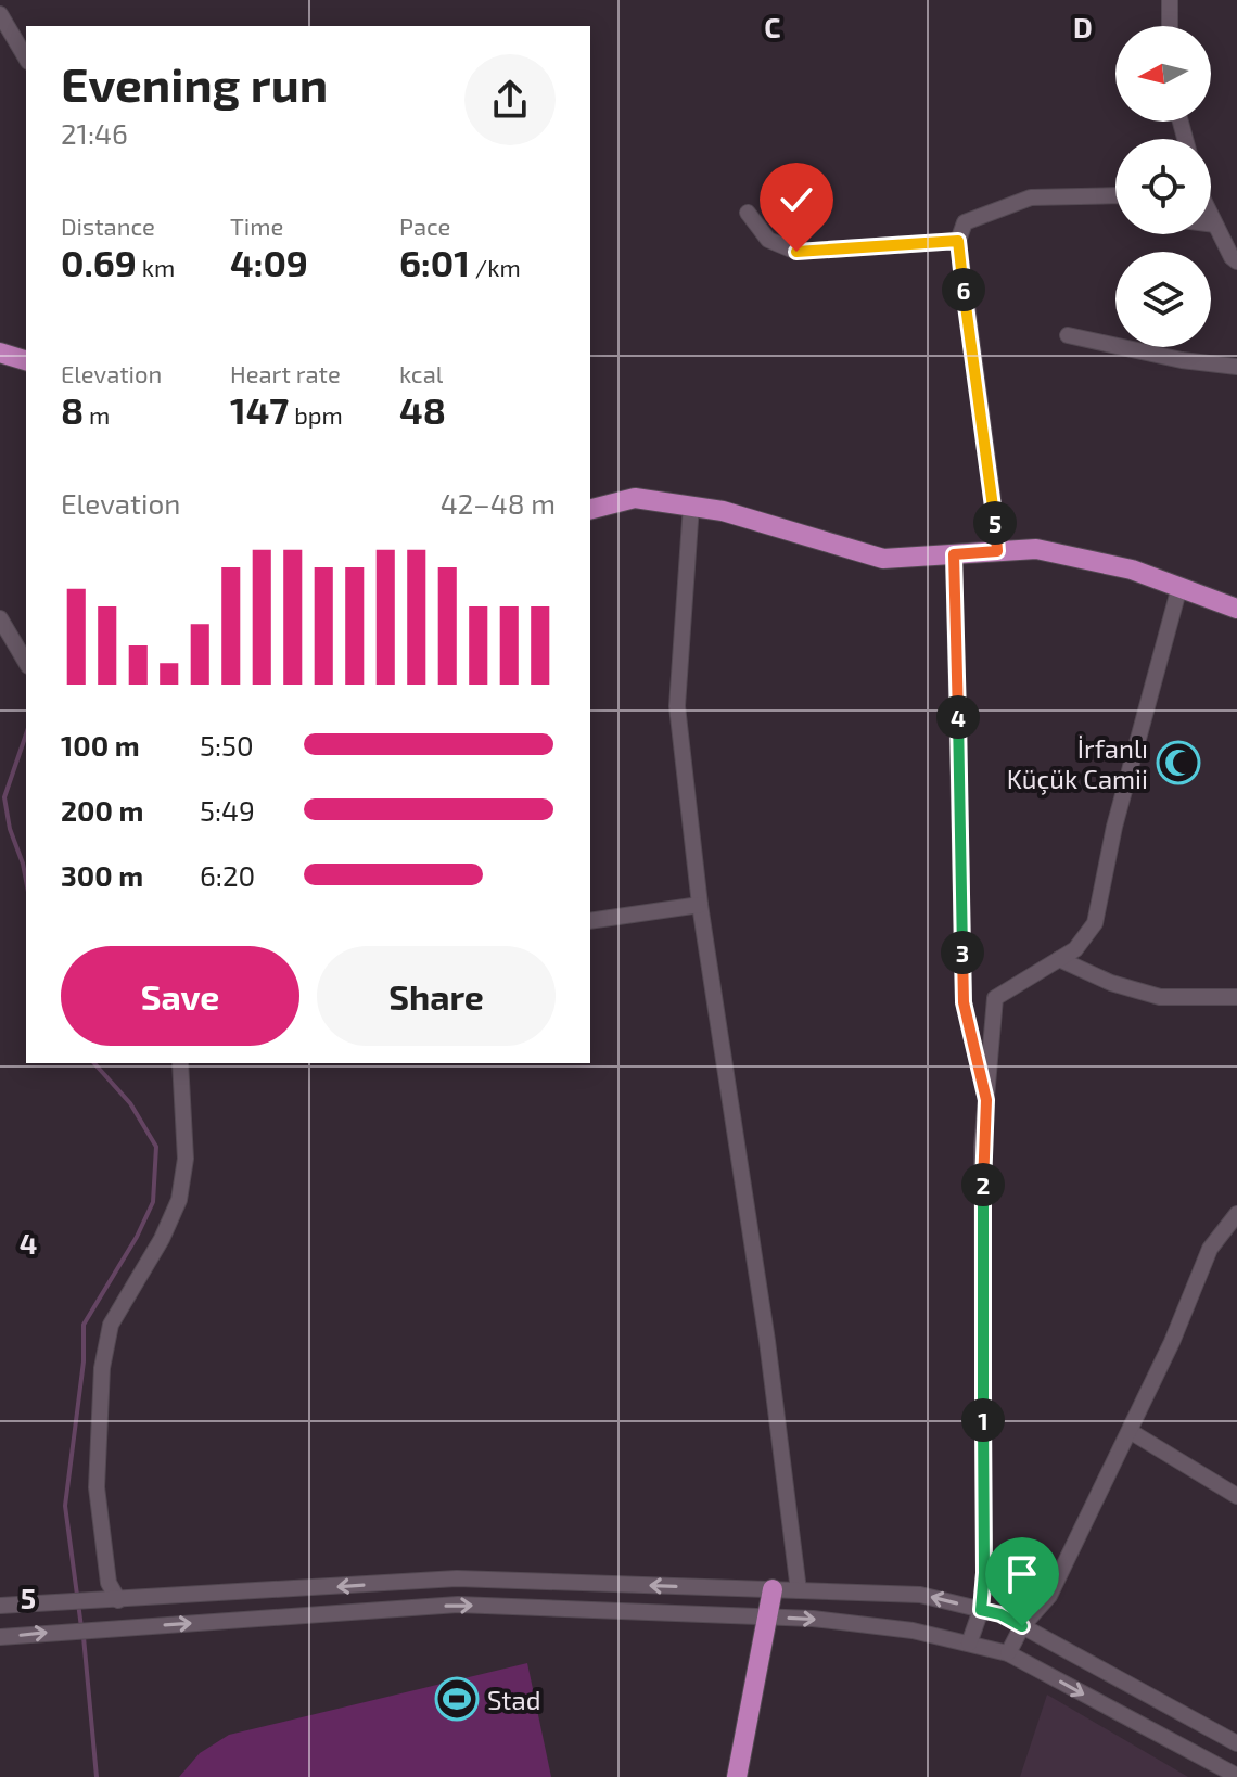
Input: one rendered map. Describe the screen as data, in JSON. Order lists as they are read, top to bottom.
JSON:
{
  "places": {
    "mosque": ["İrfanlı Küçük Camii"],
    "sports": ["Stad"]
  },
  "north": "left",
  "page": {
    "heading": ["Evening run", "21:46"],
    "stats": [
      ["Distance", "0.69 km"],
      ["Time", "4:09"],
      ["Pace", "6:01 /km"],
      ["Elevation", "8 m"],
      ["Heart rate", "147 bpm"],
      ["kcal", "48"]
    ],
    "pins": [
      "6",
      "5",
      "4",
      "3",
      "2",
      "1"
    ],
    "chart": ["Elevation", "42–48 m"],
    "list": [
      {
        "name": "100 m",
        "note": "5:50"
      },
      {
        "name": "200 m",
        "note": "5:49"
      },
      {
        "name": "300 m",
        "note": "6:20"
      }
    ],
    "buttons": ["Save", "Share"]
  },
  "grid": {
    "columns": ["C", "D"],
    "rows": ["4", "5"]
  }
}
